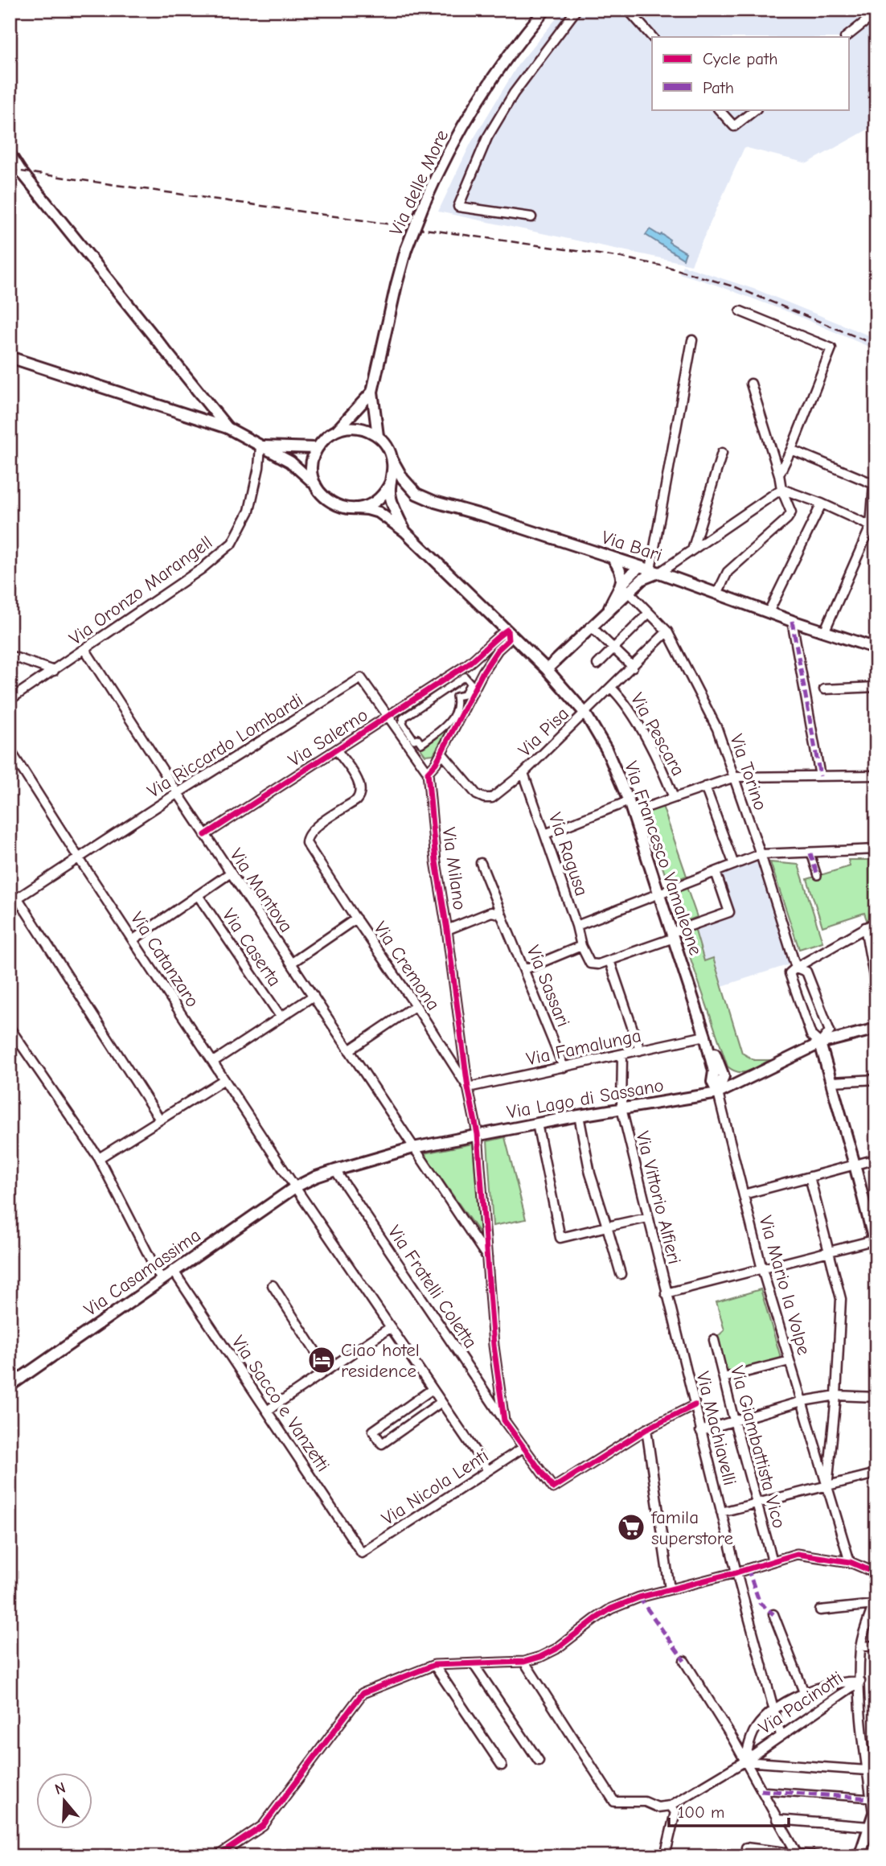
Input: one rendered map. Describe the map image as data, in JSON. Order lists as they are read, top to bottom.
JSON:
{
  "streets": {
    "main road": [
      "Via delle More",
      "Via Bari",
      "Via Francesco Vamaleone",
      "Via Lago di Sassano",
      "Via Casamassima"
    ],
    "street": [
      "Via Oronzo Marangell",
      "Via Pisa",
      "Via Pescara",
      "Via Salerno",
      "Via Riccardo Lombardi",
      "Via Torino",
      "Via Ragusa",
      "Via Milano",
      "Via Mantova",
      "Via Caserta",
      "Via Catanzaro",
      "Via Cremona",
      "Via Sassari",
      "Via Famalunga",
      "Via Vittorio Alfieri",
      "Via Mario la Volpe",
      "Via Fratelli Coletta",
      "Via Sacco e Vanzetti",
      "Via Machiavelli",
      "Via Giambattista Vico",
      "Via Nicola Lenti",
      "Via Pacinotti"
    ]
  },
  "crossings": [
    ["Via Bari", "Via Francesco Vamaleone"],
    ["Via Oronzo Marangell", "Via Mantova"],
    ["Via Pisa", "Via Pescara"],
    ["Via Pisa", "Via Torino"],
    ["Via Pisa", "Via Ragusa"],
    ["Via Pisa", "Via Francesco Vamaleone"],
    ["Via Salerno", "Via Riccardo Lombardi"],
    ["Via Salerno", "Via Francesco Vamaleone"],
    ["Via Salerno", "Via Mantova"],
    ["Via Salerno", "Via Cremona"],
    ["Via Riccardo Lombardi", "Via Milano"],
    ["Via Riccardo Lombardi", "Via Mantova"],
    ["Via Riccardo Lombardi", "Via Catanzaro"],
    ["Via Francesco Vamaleone", "Via Famalunga"],
    ["Via Milano", "Via Mantova"],
    ["Via Milano", "Via Cremona"],
    ["Via Milano", "Via Famalunga"],
    ["Via Milano", "Via Lago di Sassano"],
    ["Via Milano", "Via Fratelli Coletta"],
    ["Via Mantova", "Via Lago di Sassano"],
    ["Via Catanzaro", "Via Lago di Sassano"],
    ["Via Catanzaro", "Via Casamassima"],
    ["Via Catanzaro", "Via Nicola Lenti"],
    ["Via Cremona", "Via Famalunga"],
    ["Via Sassari", "Via Famalunga"],
    ["Via Famalunga", "Via Vittorio Alfieri"],
    ["Via Lago di Sassano", "Via Vittorio Alfieri"],
    ["Via Lago di Sassano", "Via Casamassima"],
    ["Via Lago di Sassano", "Via Mario la Volpe"],
    ["Via Lago di Sassano", "Via Fratelli Coletta"],
    ["Via Vittorio Alfieri", "Via Machiavelli"],
    ["Via Casamassima", "Via Sacco e Vanzetti"],
    ["Via Fratelli Coletta", "Via Nicola Lenti"],
    ["Via Sacco e Vanzetti", "Via Nicola Lenti"],
    ["Via Machiavelli", "Via Pacinotti"]
  ],
  "places": {
    "hotel": ["Ciao hotel residence"],
    "supermarket": ["famila superstore"]
  },
  "legend": ["Cycle path", "Path"],
  "scale_bar": "100 m",
  "north": "top"
}
